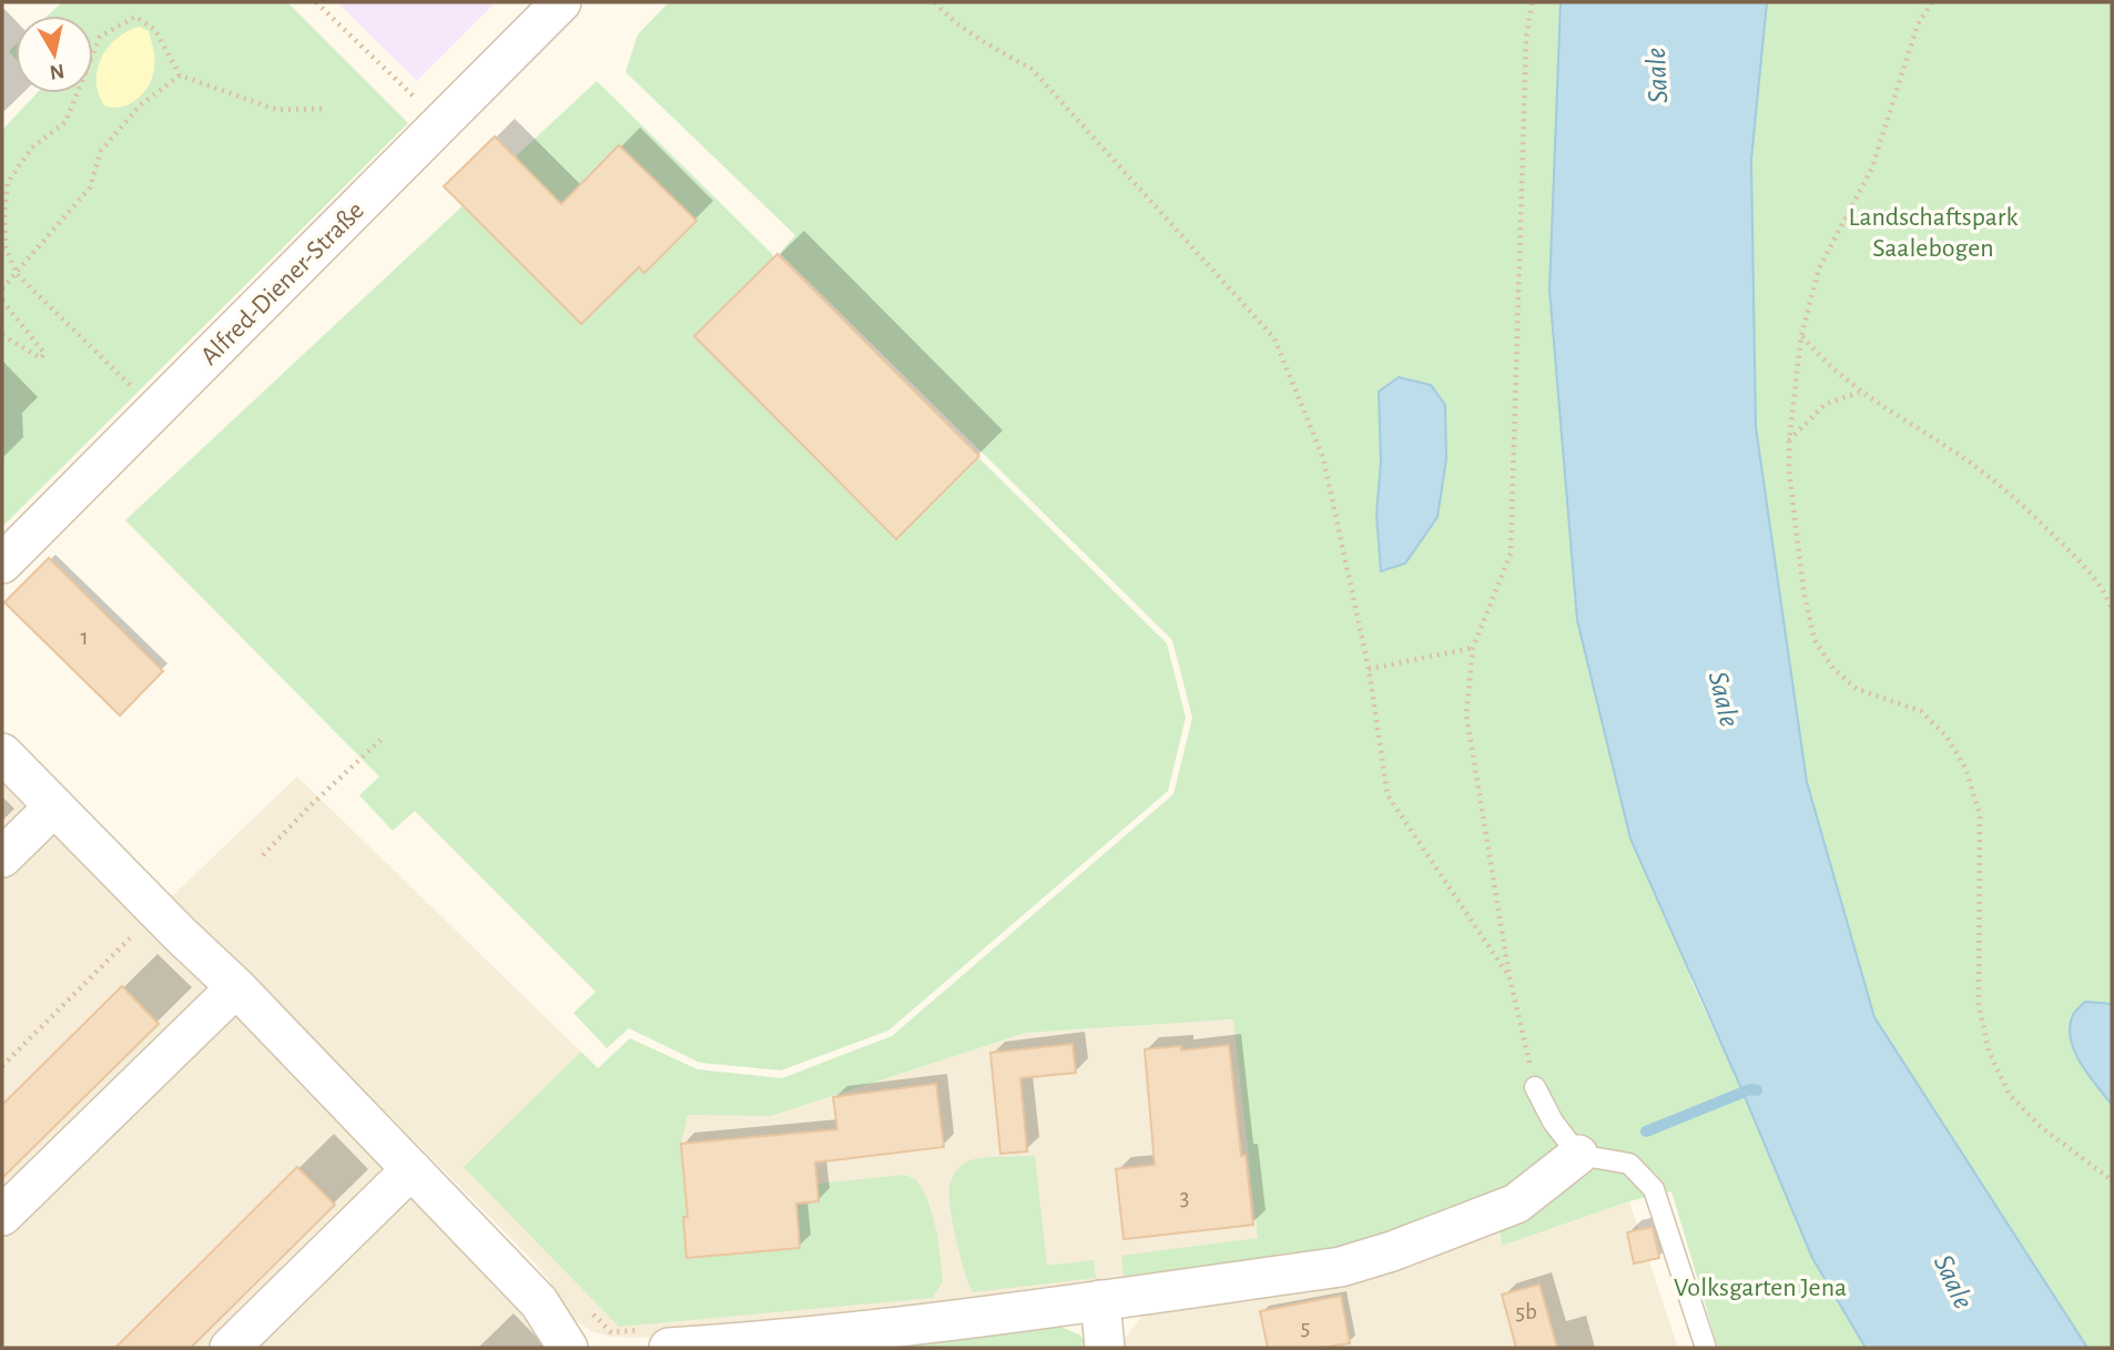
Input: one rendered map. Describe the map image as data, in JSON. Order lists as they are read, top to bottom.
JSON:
{
  "streets": {
    "street": ["Alfred-Diener-Straße"]
  },
  "water": ["Saale"],
  "parks": ["Landschaftspark Saalebogen", "Volksgarten Jena"],
  "house_numbers": [
    "1",
    "3",
    "5b",
    "5"
  ],
  "north": "bottom"
}
